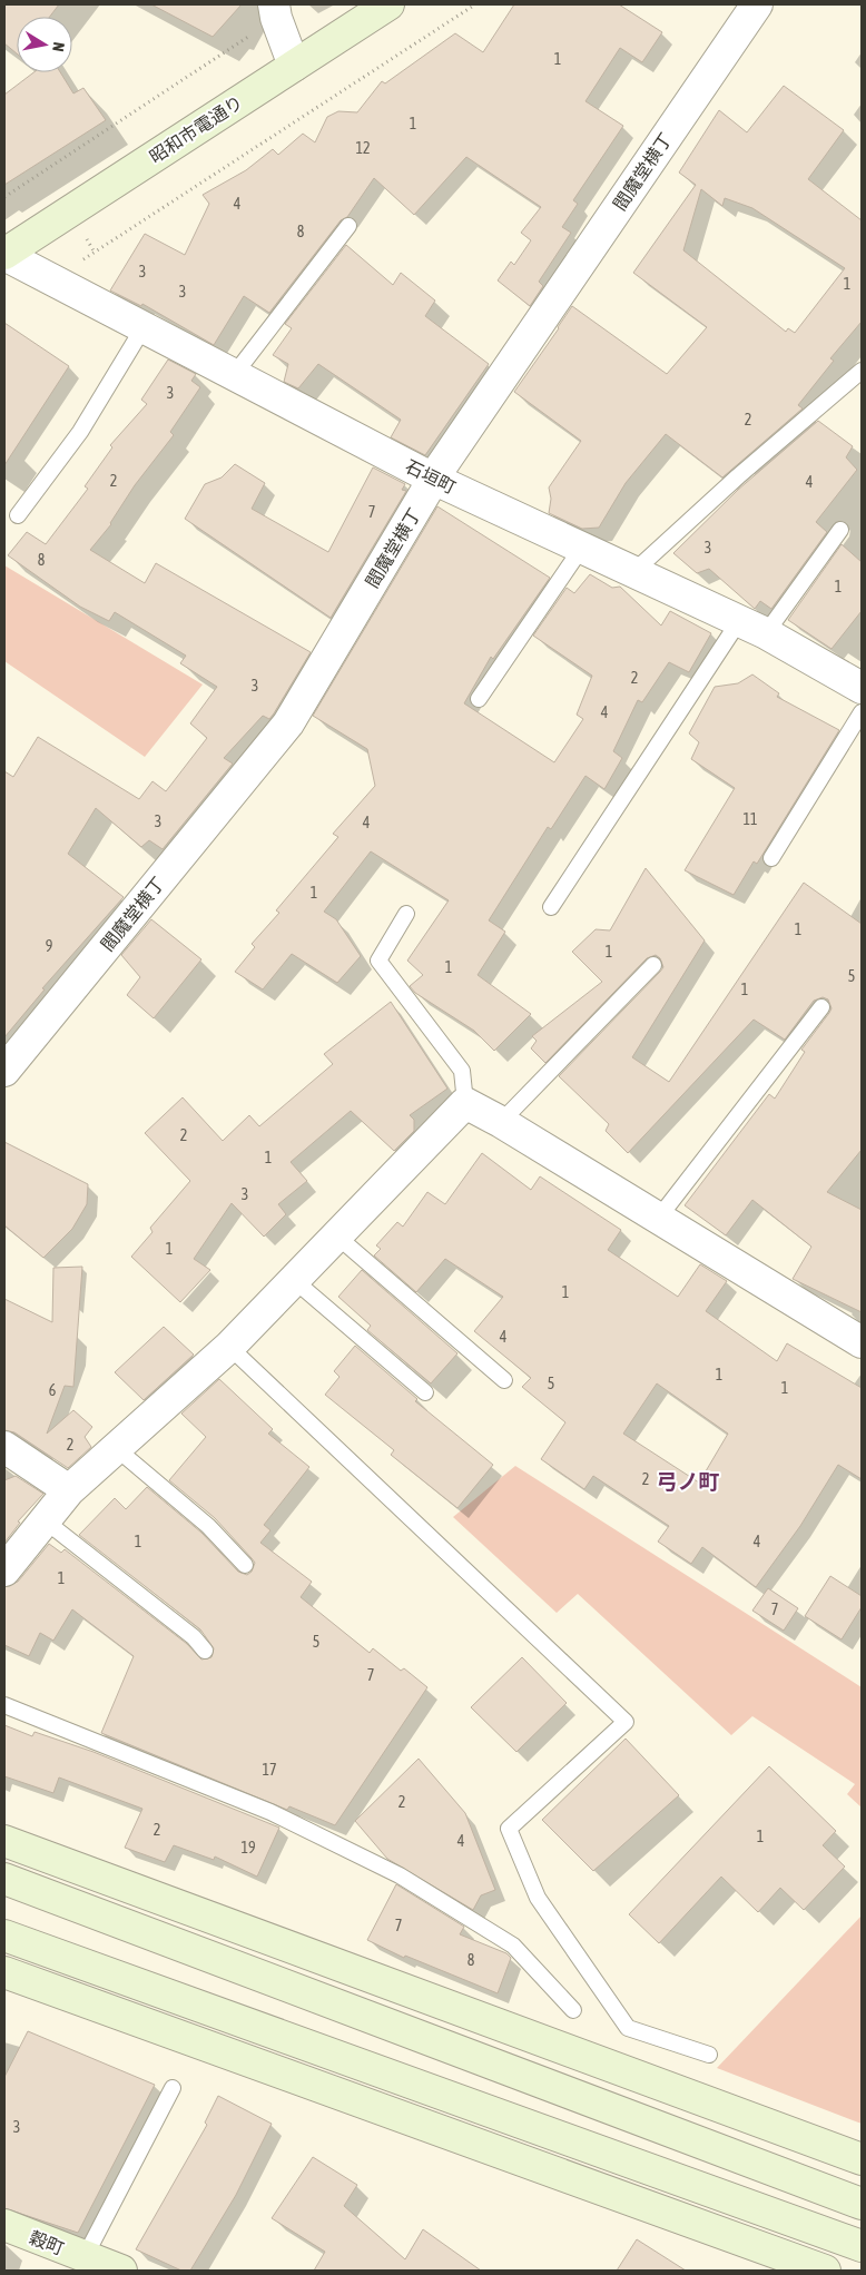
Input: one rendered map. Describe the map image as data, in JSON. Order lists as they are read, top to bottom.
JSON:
{
  "streets": {
    "street": [
      "昭和市電通り",
      "閻魔堂横丁",
      "石垣町",
      "穀町"
    ]
  },
  "crossings": [
    ["昭和市電通り", "石垣町"],
    ["閻魔堂横丁", "石垣町"]
  ],
  "districts": ["弓ノ町"],
  "house_numbers": [
    "1",
    "1",
    "12",
    "4",
    "8",
    "3",
    "1",
    "3",
    "3",
    "2",
    "2",
    "4",
    "7",
    "3",
    "8",
    "1",
    "2",
    "3",
    "4",
    "11",
    "3",
    "4",
    "1",
    "1",
    "9",
    "1",
    "1",
    "5",
    "1",
    "2",
    "1",
    "3",
    "1",
    "1",
    "4",
    "1",
    "5",
    "1",
    "6",
    "2",
    "2",
    "1",
    "4",
    "1",
    "7",
    "5",
    "7",
    "17",
    "2",
    "2",
    "1",
    "4",
    "19",
    "7",
    "8",
    "3"
  ],
  "north": "right"
}
